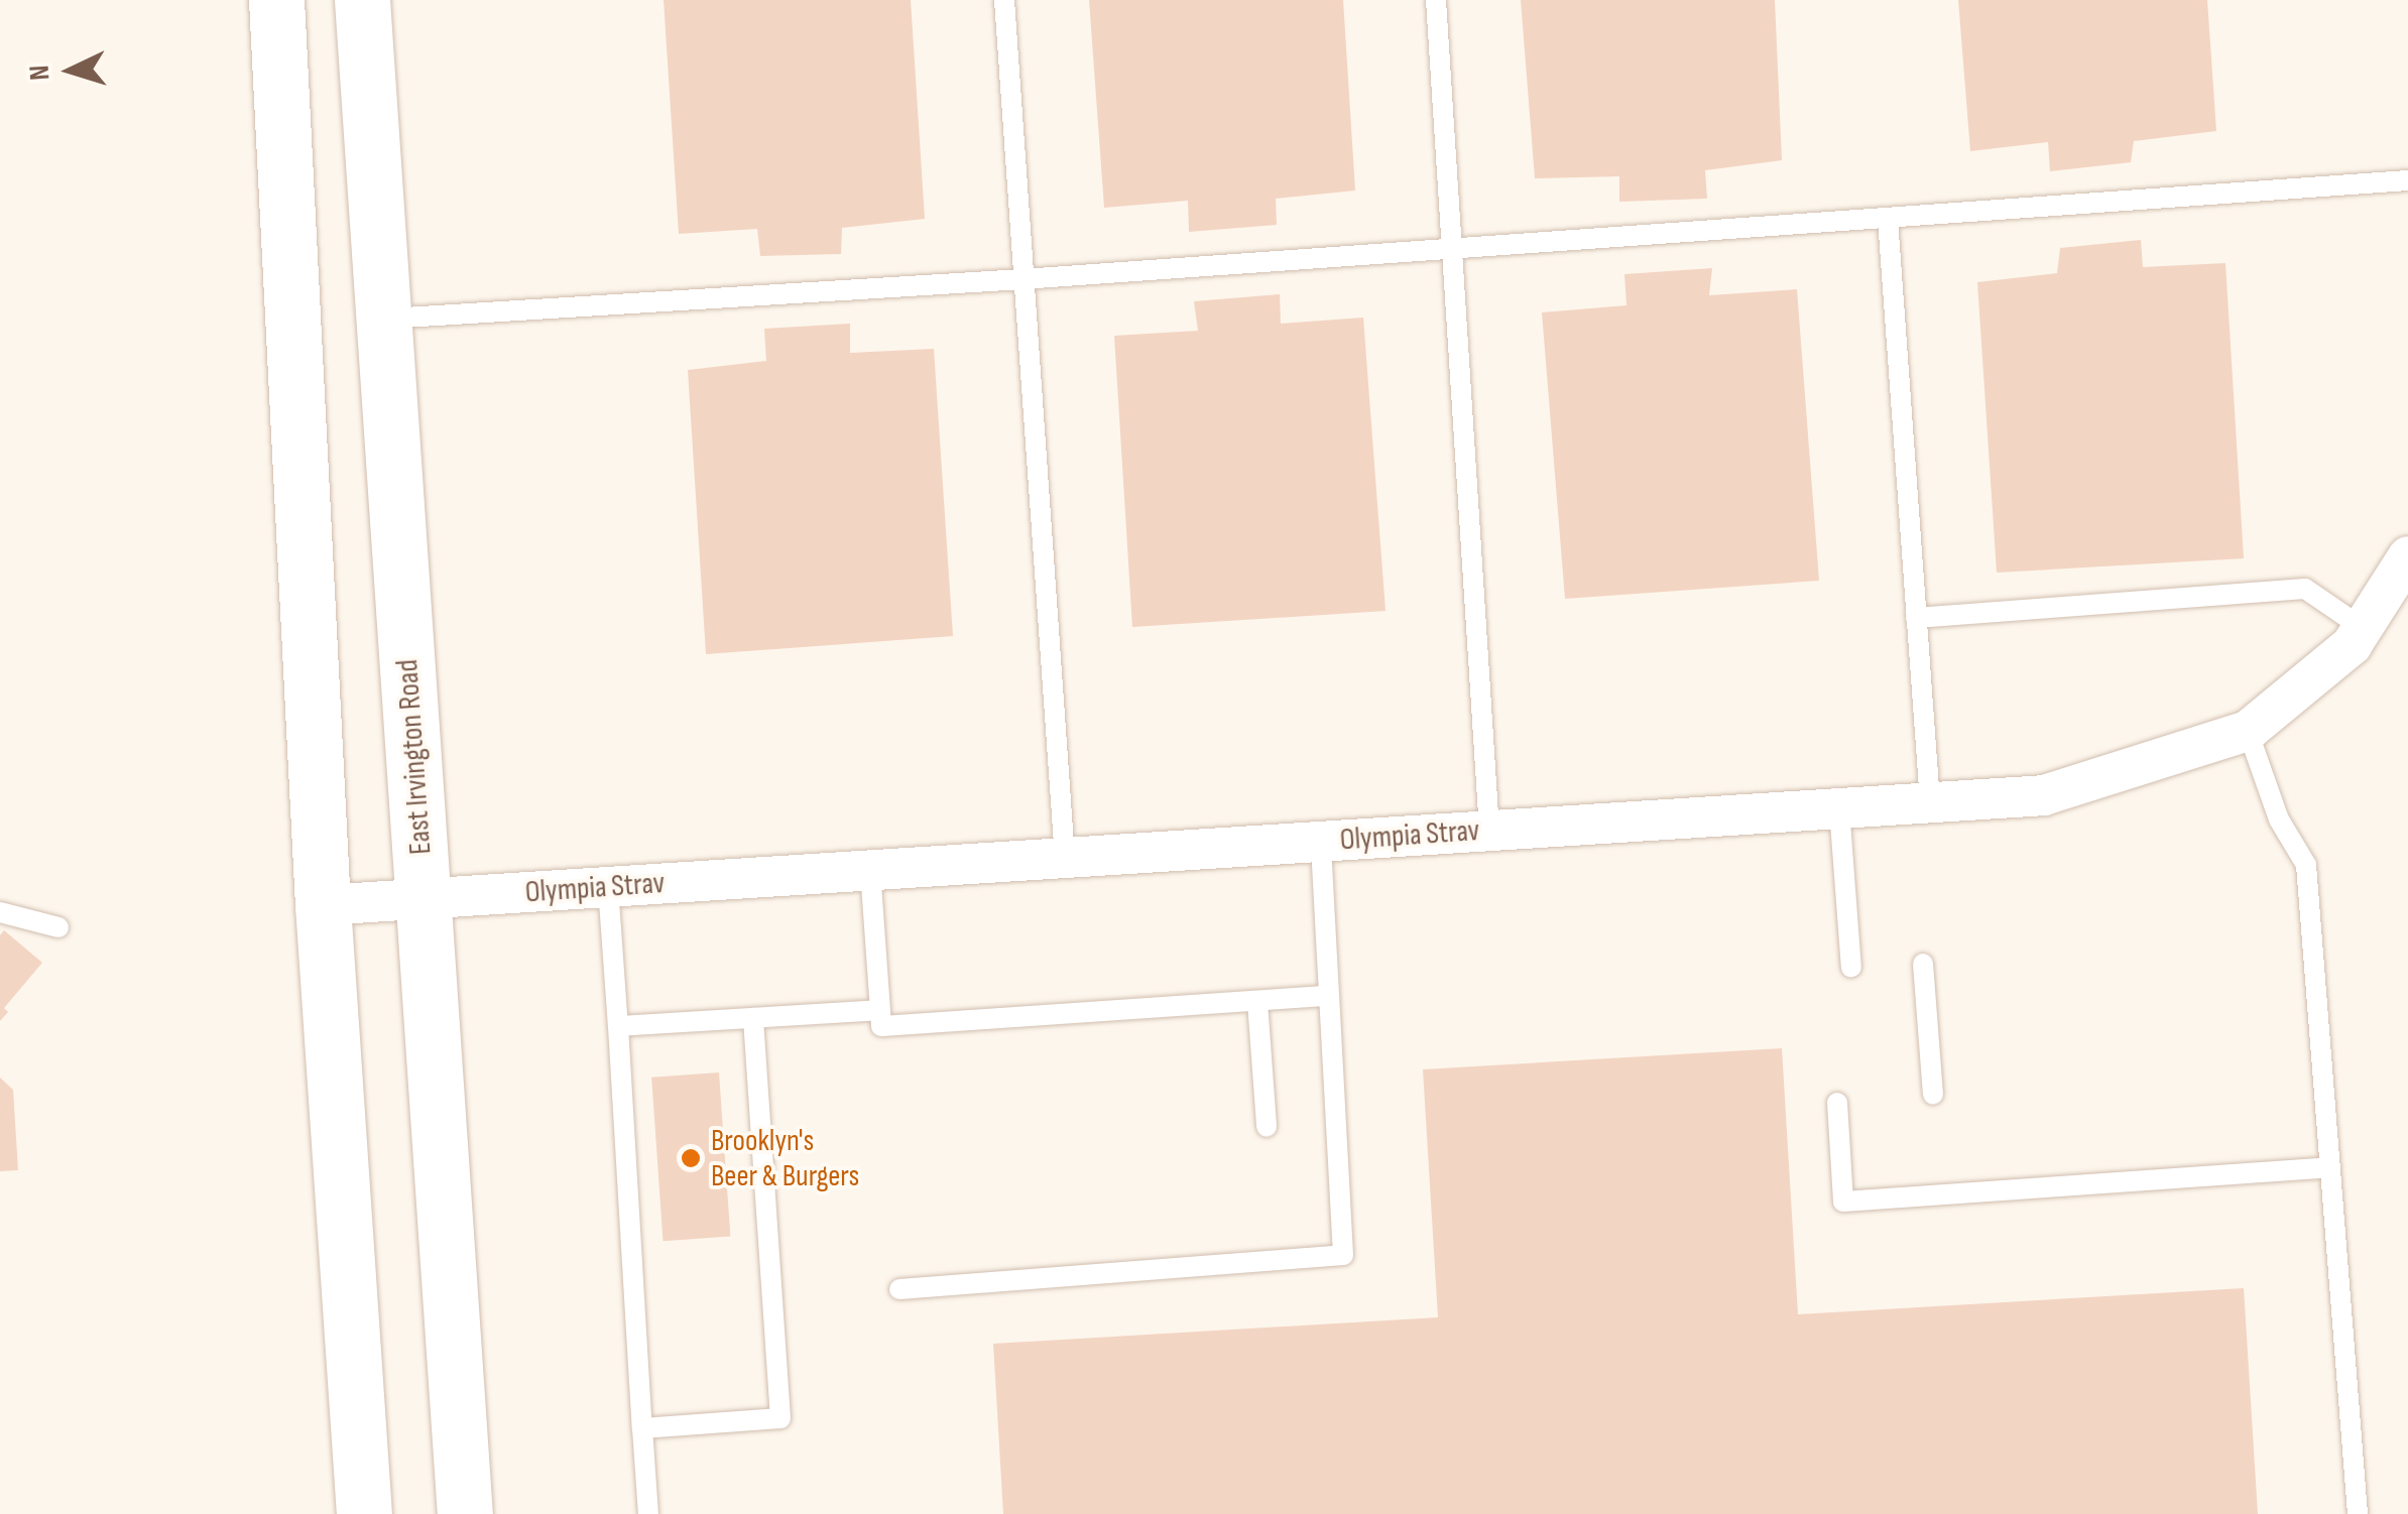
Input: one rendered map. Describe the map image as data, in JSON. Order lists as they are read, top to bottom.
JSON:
{
  "streets": {
    "main road": ["East Irvington Road"],
    "street": ["Olympia Strav"]
  },
  "crossings": [
    ["East Irvington Road", "Olympia Strav"]
  ],
  "places": ["Brooklyn's Beer & Burgers"],
  "north": "left"
}
